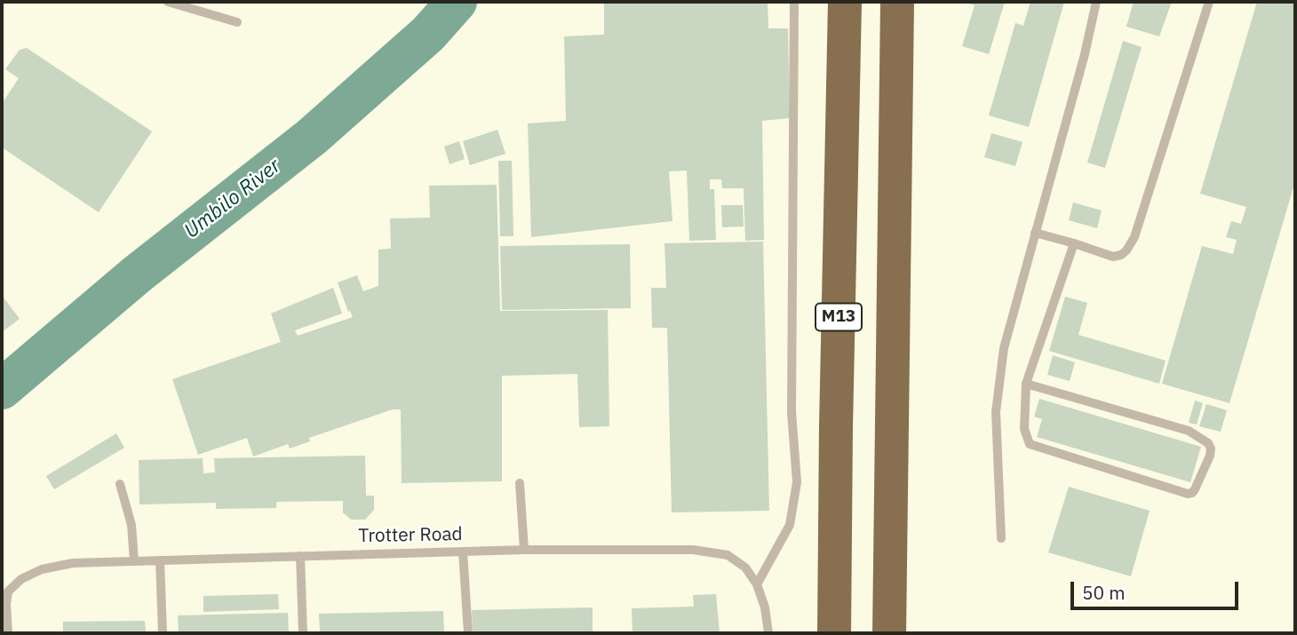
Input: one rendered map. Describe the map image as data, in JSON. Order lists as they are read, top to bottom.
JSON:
{
  "streets": {
    "highway": ["M13"],
    "lane": ["Trotter Road"]
  },
  "water": ["Umbilo River"],
  "scale_bar": "50 m"
}
